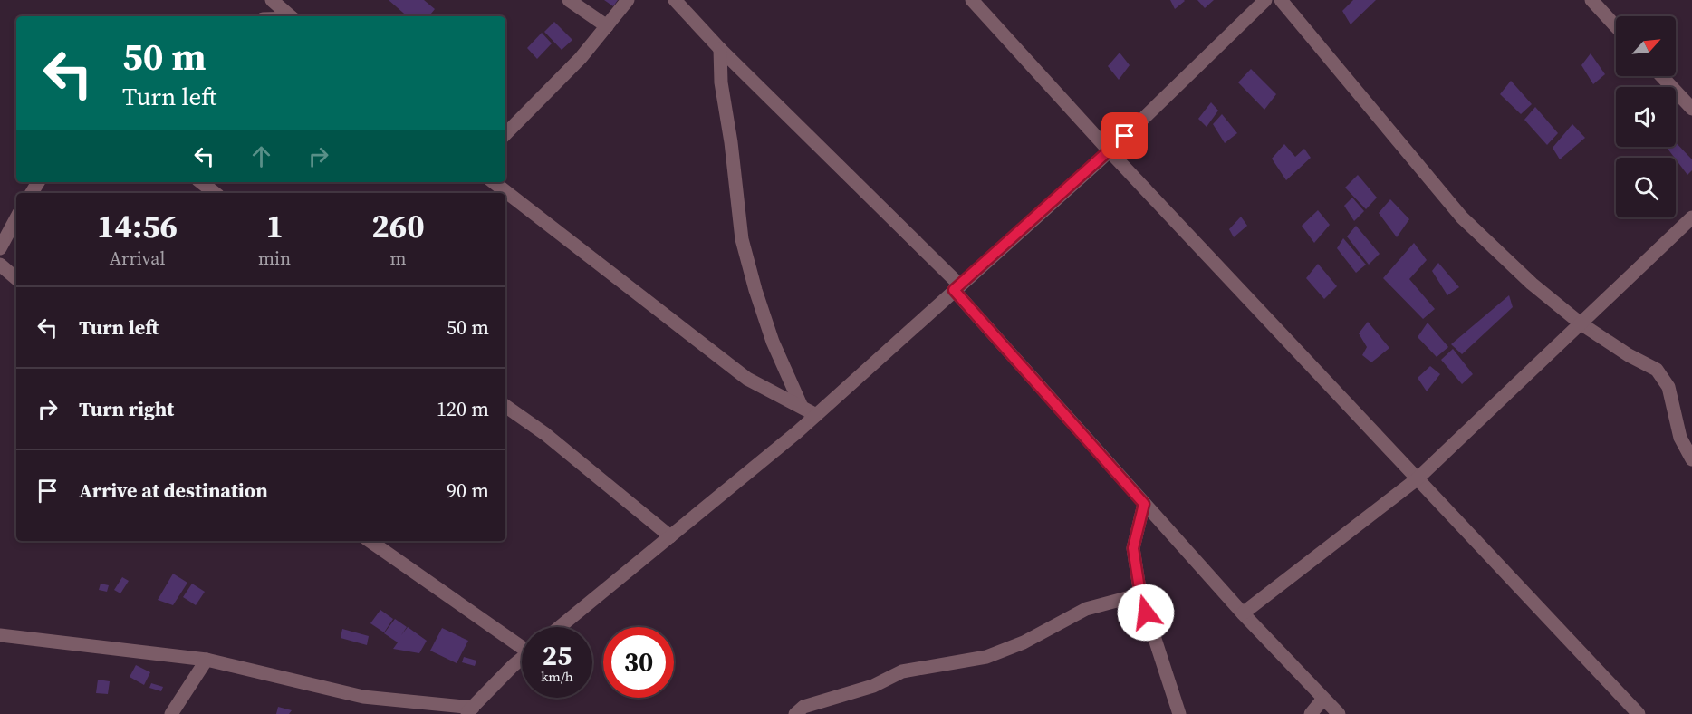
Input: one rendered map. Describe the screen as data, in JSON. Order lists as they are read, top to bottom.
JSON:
{
  "north": "top right",
  "page": {
    "turn": ["50 m", "Turn left"],
    "eta": [
      "14:56",
      "Arrival",
      "1",
      "min",
      "260",
      "m"
    ],
    "list": [
      {
        "name": "Turn left",
        "value": "50 m"
      },
      {
        "name": "Turn right",
        "value": "120 m"
      },
      {
        "name": "Arrive at destination",
        "value": "90 m"
      }
    ],
    "speed": "25 km/h",
    "limit": "30"
  }
}
